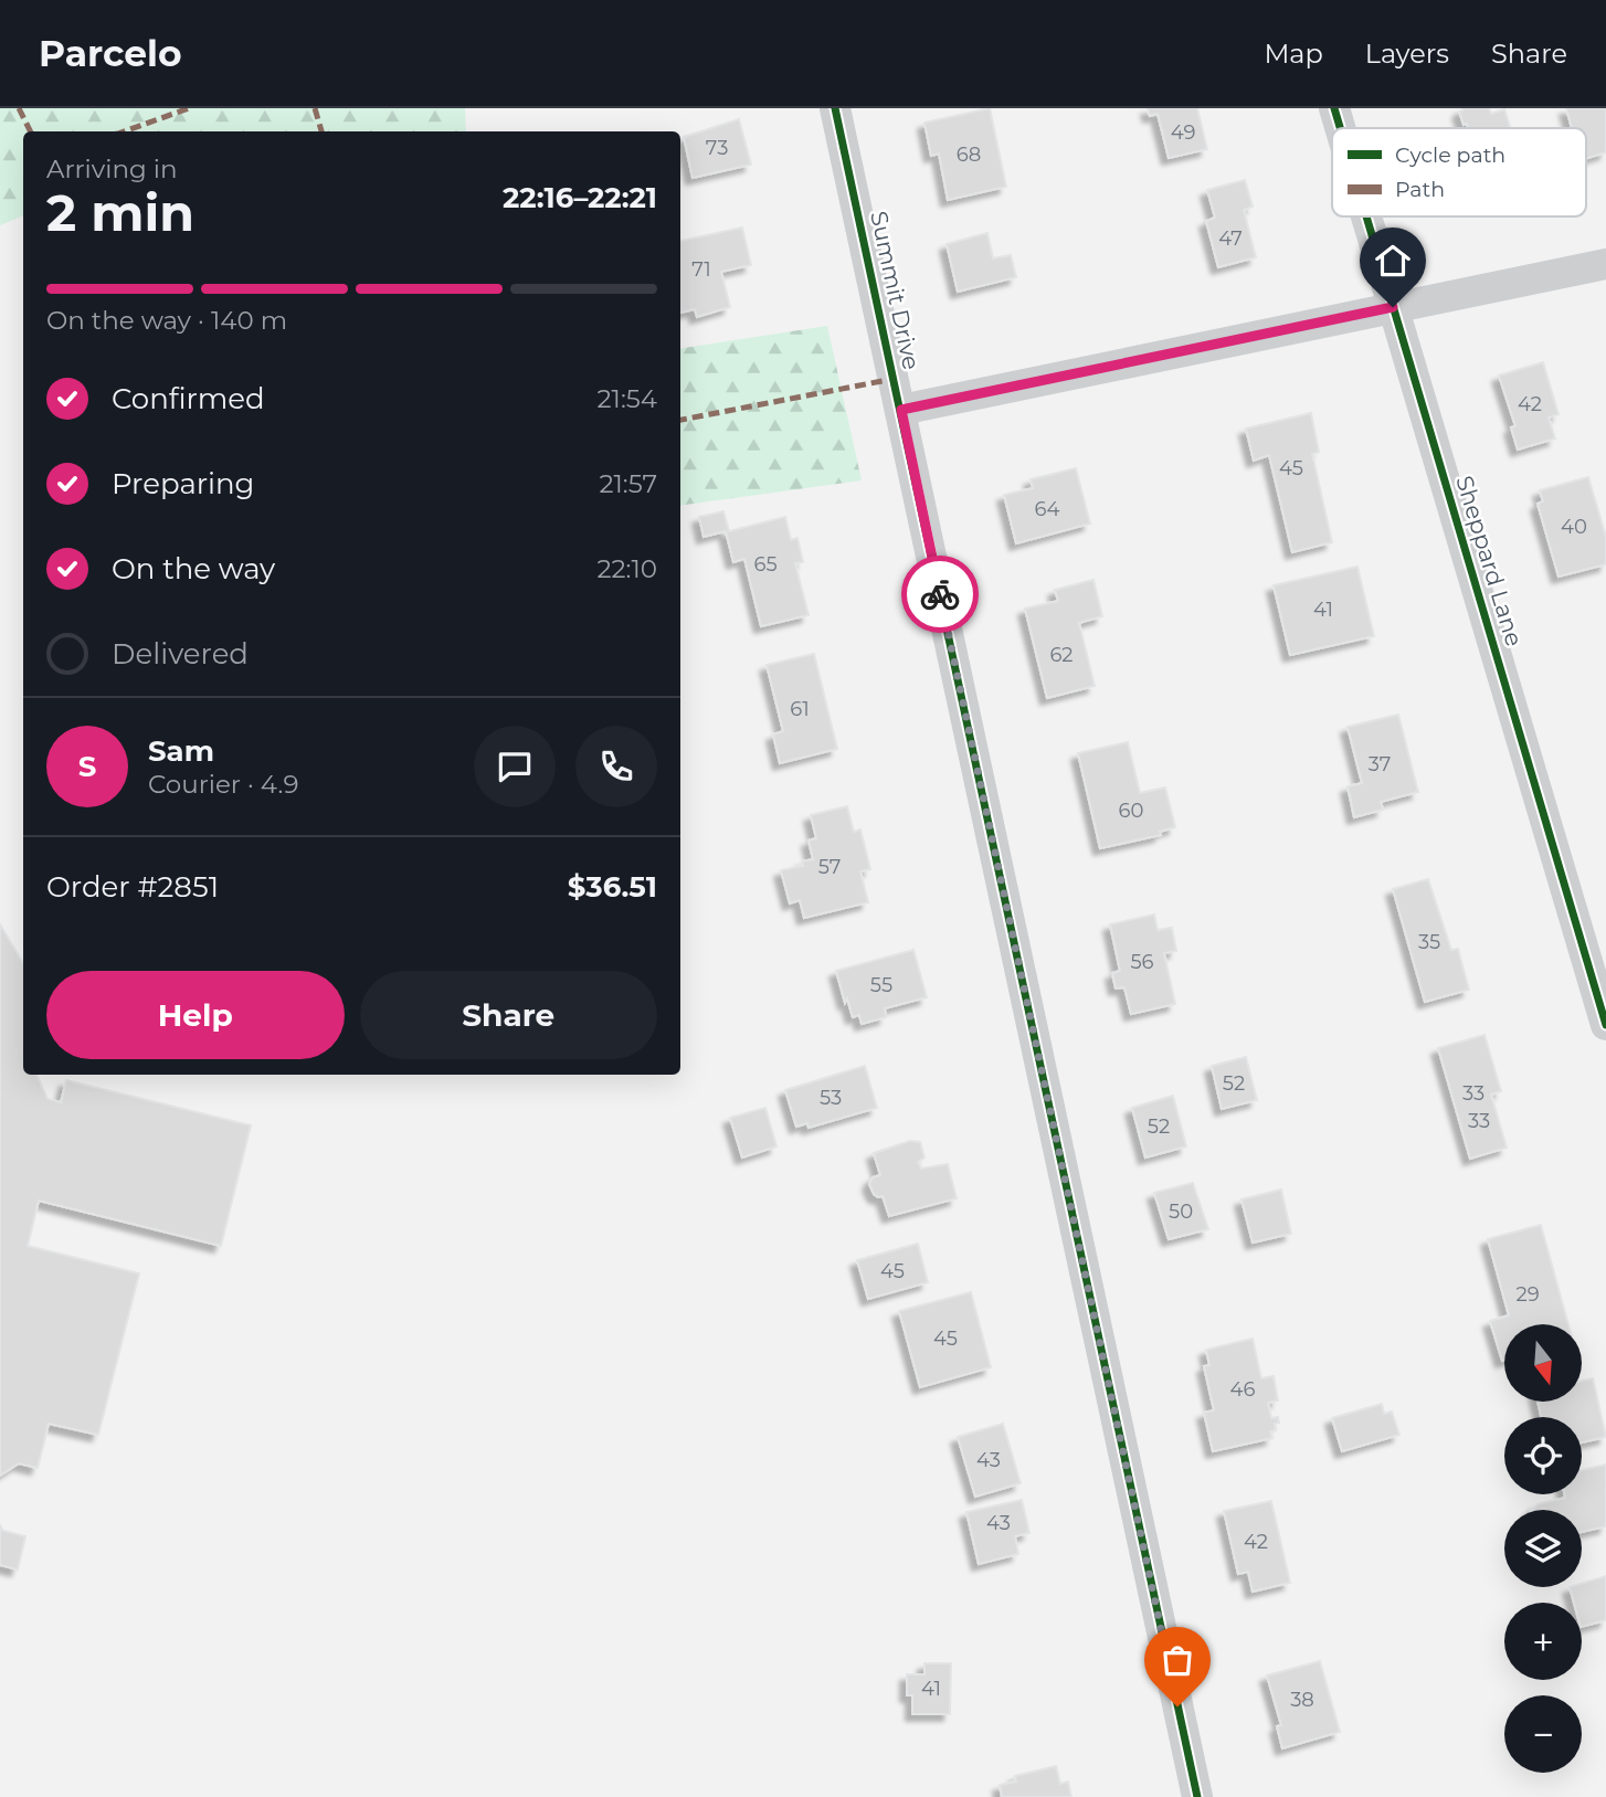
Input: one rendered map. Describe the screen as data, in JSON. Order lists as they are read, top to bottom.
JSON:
{
  "streets": {
    "street": ["Summit Drive", "Sheppard Lane"]
  },
  "house_numbers": [
    "49",
    "73",
    "68",
    "47",
    "71",
    "42",
    "45",
    "64",
    "40",
    "65",
    "41",
    "62",
    "61",
    "37",
    "60",
    "57",
    "35",
    "56",
    "55",
    "52",
    "33",
    "53",
    "33",
    "52",
    "50",
    "45",
    "29",
    "45",
    "46",
    "43",
    "43",
    "42",
    "41",
    "38"
  ],
  "legend": ["Cycle path", "Path"],
  "north": "bottom",
  "page": {
    "header": "Parcelo",
    "nav": ["Map", "Layers", "Share"],
    "heading": ["2 min", "Arriving in", "22:16–22:21"],
    "panel": [
      "Sam",
      "Courier · 4.9",
      "Order #2851",
      "$36.51"
    ],
    "bar": "On the way · 140 m",
    "list": [
      ["Confirmed", "21:54"],
      ["Preparing", "21:57"],
      ["On the way", "22:10"],
      "Delivered"
    ],
    "round": "S",
    "buttons": ["Help", "Share"],
    "map_buttons": ["+", "−"]
  }
}
